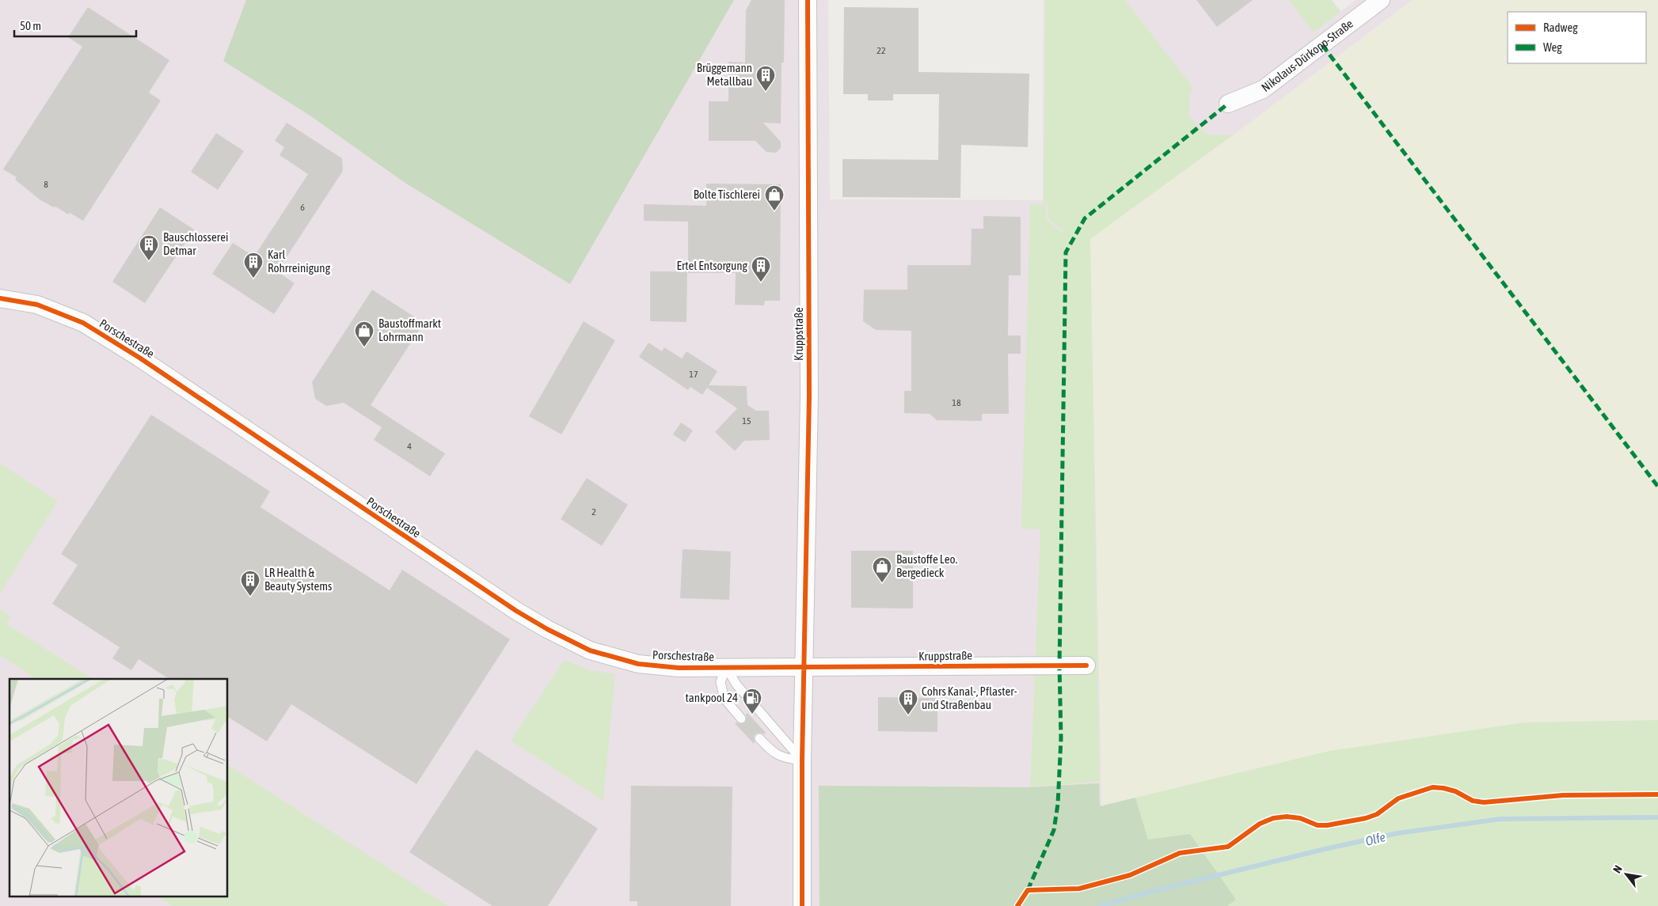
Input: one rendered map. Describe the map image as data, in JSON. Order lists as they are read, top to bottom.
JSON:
{
  "streets": {
    "street": ["Nikolaus-Dürkopp-Straße", "Kruppstraße", "Porschestraße"]
  },
  "crossings": [
    ["Kruppstraße", "Porschestraße"]
  ],
  "water": ["Olfe"],
  "places": {
    "building": [
      "Brüggemann Metallbau",
      "Bauschlosserei Detmar",
      "Karl Rohrreinigung",
      "Ertel Entsorgung",
      "LR Health & Beauty Systems",
      "Cohrs Kanal-, Pflaster- und Straßenbau"
    ],
    "shop": ["Bolte Tischlerei", "Baustoffmarkt Lohrmann", "Baustoffe Leo. Bergedieck"],
    "fuel station": ["tankpool 24"]
  },
  "house_numbers": [
    "22",
    "8",
    "6",
    "17",
    "18",
    "15",
    "4",
    "2"
  ],
  "legend": ["Radweg", "Weg"],
  "scale_bar": "50 m",
  "north": "top left"
}
